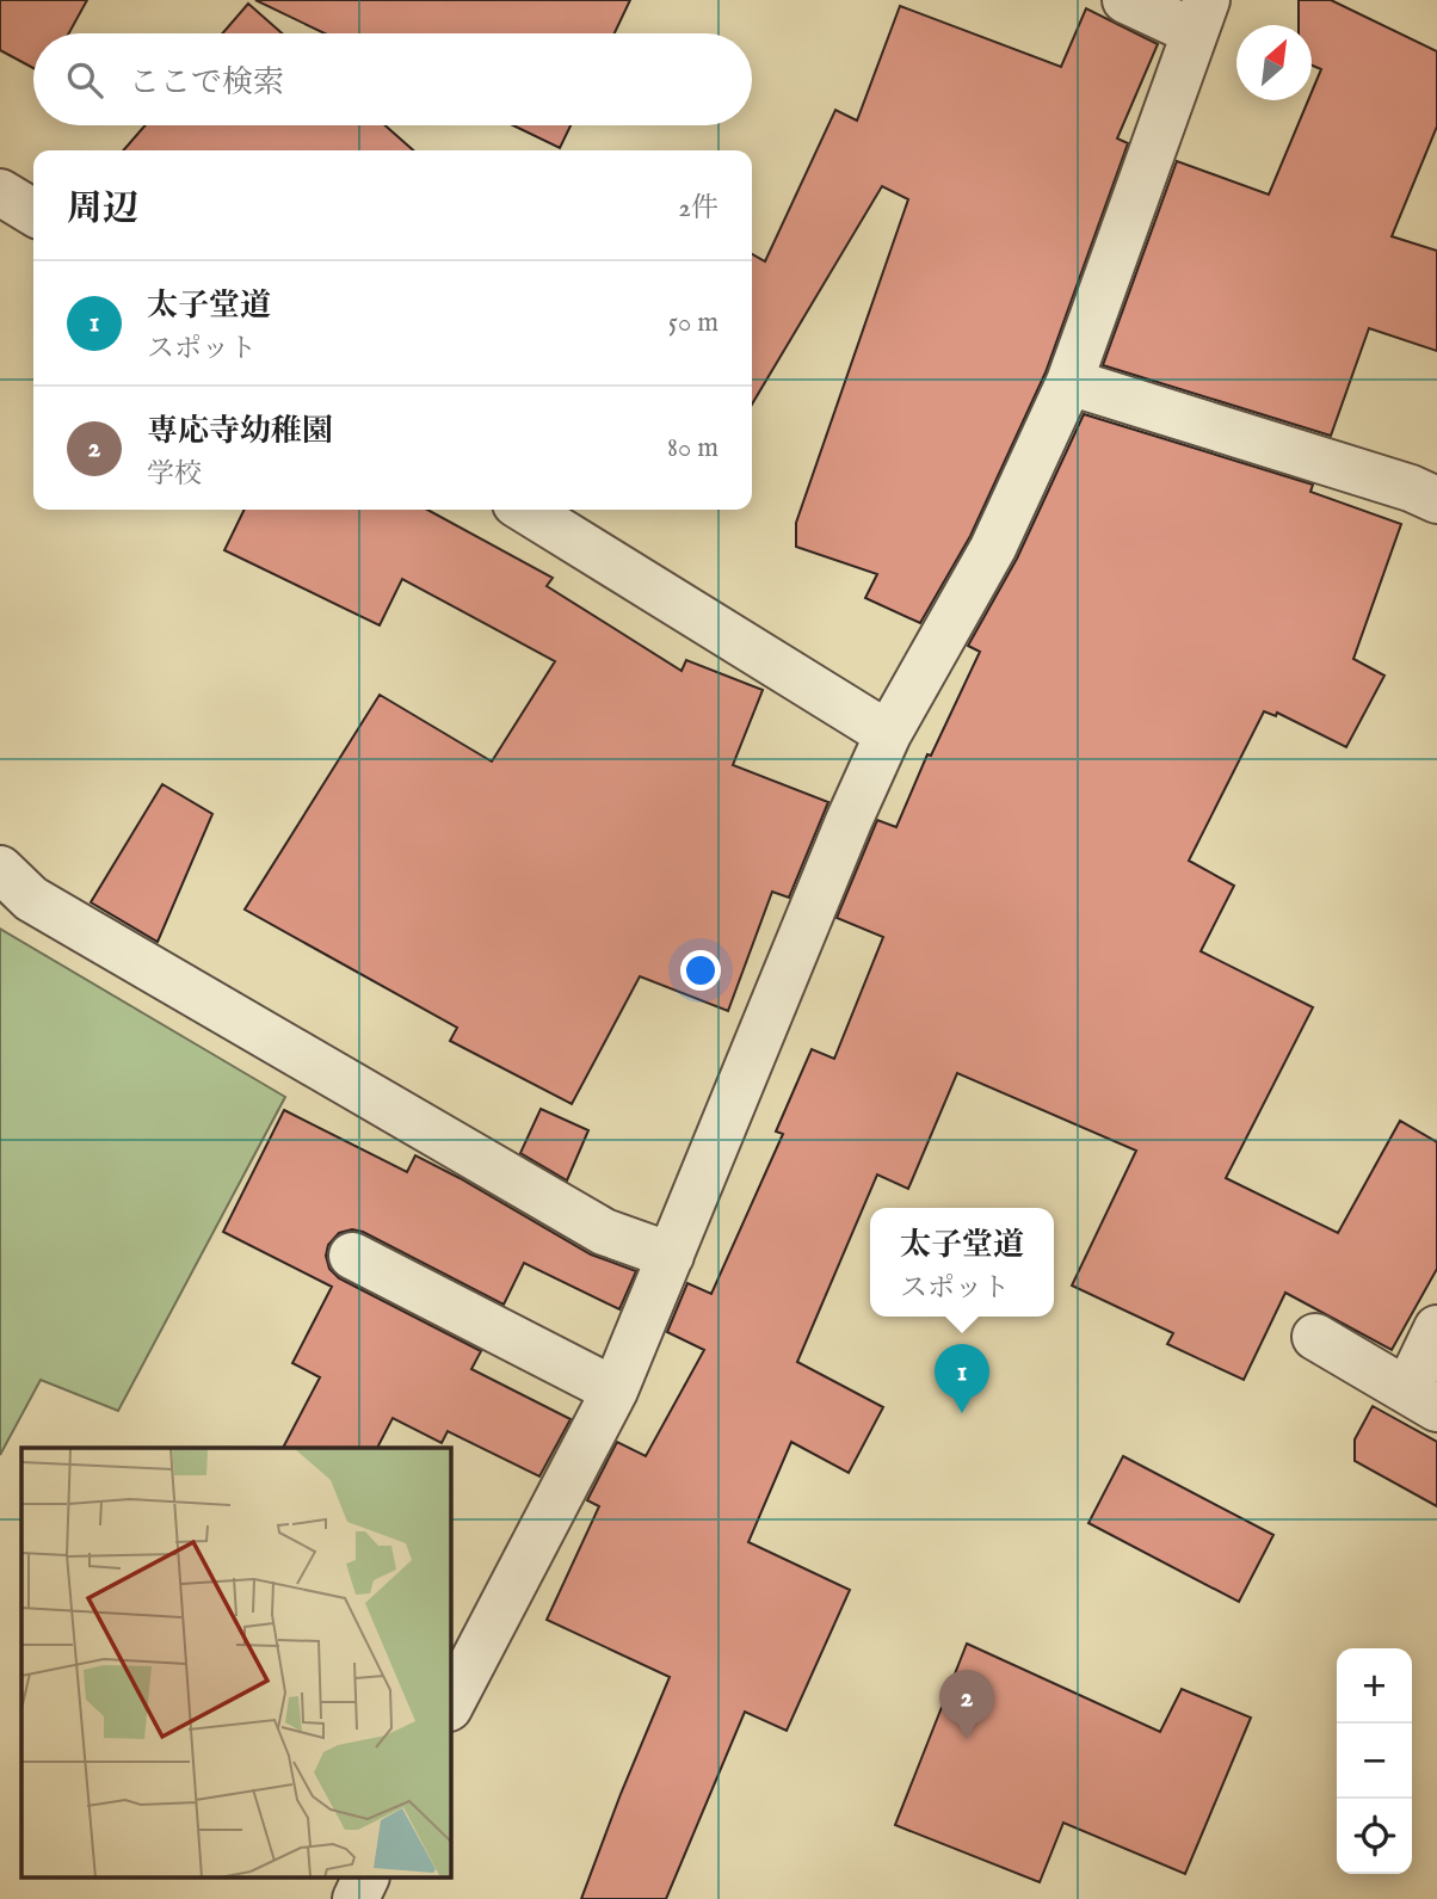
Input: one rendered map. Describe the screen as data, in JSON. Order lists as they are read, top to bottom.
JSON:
{
  "north": "top right",
  "page": {
    "search": "ここで検索",
    "heading": ["周辺", "2件"],
    "list": [
      {
        "mark": "1",
        "name": "太子堂道",
        "note": "スポット",
        "value": "50 m"
      },
      {
        "mark": "2",
        "name": "専応寺幼稚園",
        "note": "学校",
        "value": "80 m"
      }
    ],
    "popup": ["太子堂道", "スポット"],
    "pins": ["1", "2"],
    "map_buttons": ["+", "−"]
  }
}
